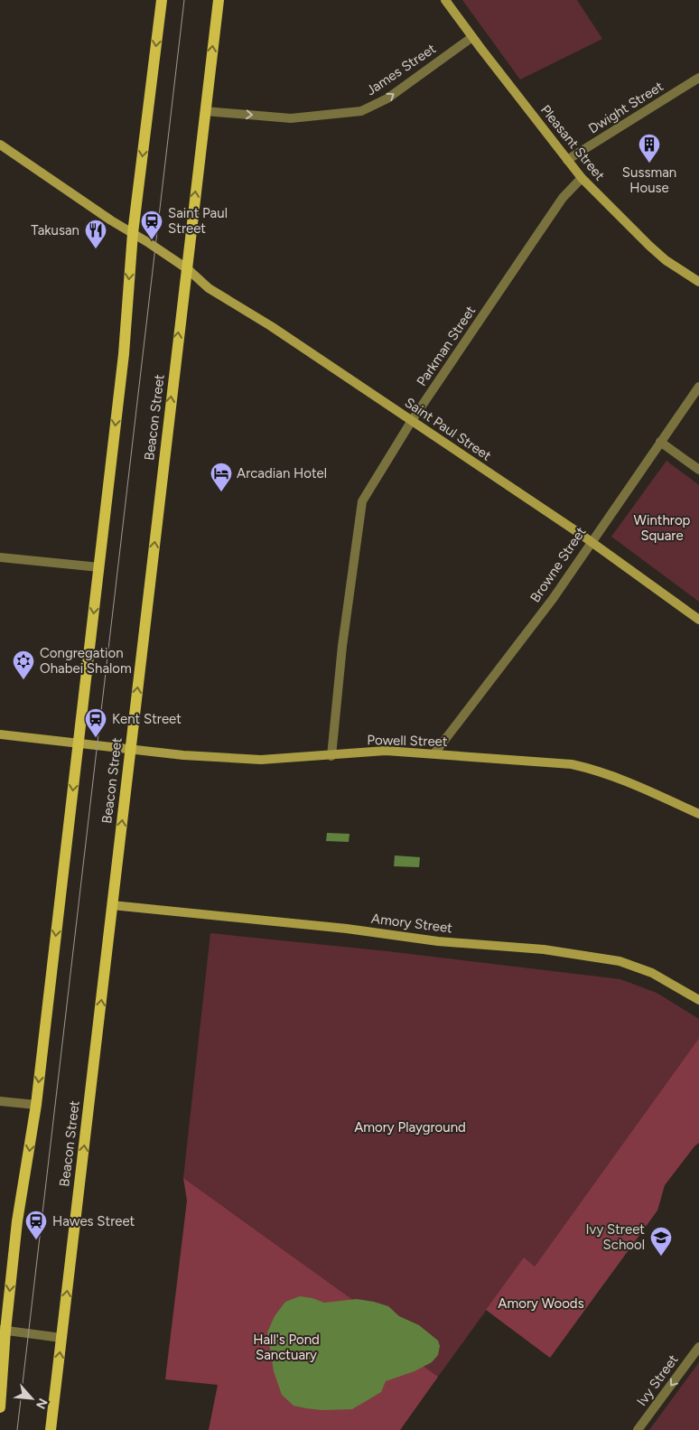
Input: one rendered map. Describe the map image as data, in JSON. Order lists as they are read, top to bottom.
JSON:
{
  "streets": {
    "main road": ["Beacon Street"],
    "street": [
      "James Street",
      "Dwight Street",
      "Pleasant Street",
      "Parkman Street",
      "Saint Paul Street",
      "Browne Street",
      "Powell Street",
      "Amory Street",
      "Ivy Street"
    ]
  },
  "crossings": [
    ["James Street", "Pleasant Street"],
    ["James Street", "Beacon Street"],
    ["Dwight Street", "Pleasant Street"],
    ["Pleasant Street", "Parkman Street"],
    ["Parkman Street", "Saint Paul Street"],
    ["Parkman Street", "Powell Street"],
    ["Beacon Street", "Saint Paul Street"],
    ["Beacon Street", "Powell Street"],
    ["Beacon Street", "Amory Street"],
    ["Saint Paul Street", "Browne Street"],
    ["Browne Street", "Powell Street"]
  ],
  "one_way": ["James Street", "Ivy Street"],
  "parks": [
    "Winthrop Square",
    "Amory Playground",
    "Amory Woods",
    "Hall's Pond Sanctuary"
  ],
  "places": {
    "building": ["Sussman House"],
    "station": ["Saint Paul Street", "Kent Street", "Hawes Street"],
    "restaurant": ["Takusan"],
    "hotel": ["Arcadian Hotel"],
    "synagogue": ["Congregation Ohabei Shalom"],
    "school or university": ["Ivy Street School"]
  },
  "north": "bottom right"
}
